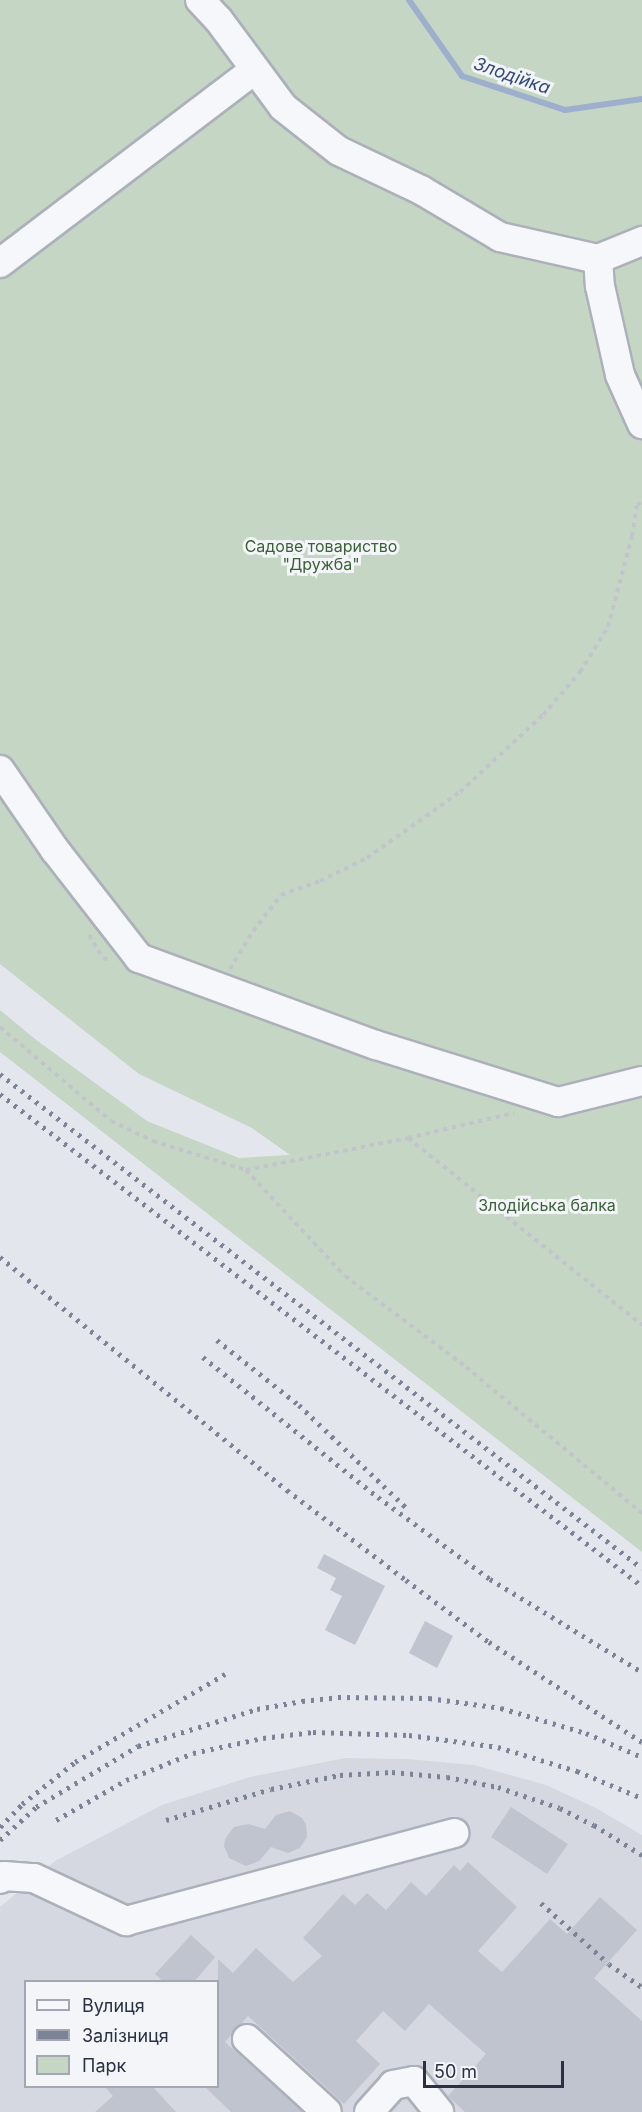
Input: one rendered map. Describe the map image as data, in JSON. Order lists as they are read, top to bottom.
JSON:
{
  "water": ["Злодійка"],
  "parks": ["Садове товариство \"Дружба\"", "Злодійська балка"],
  "legend": ["Вулиця", "Залізниця", "Парк"],
  "scale_bar": "50 m"
}
